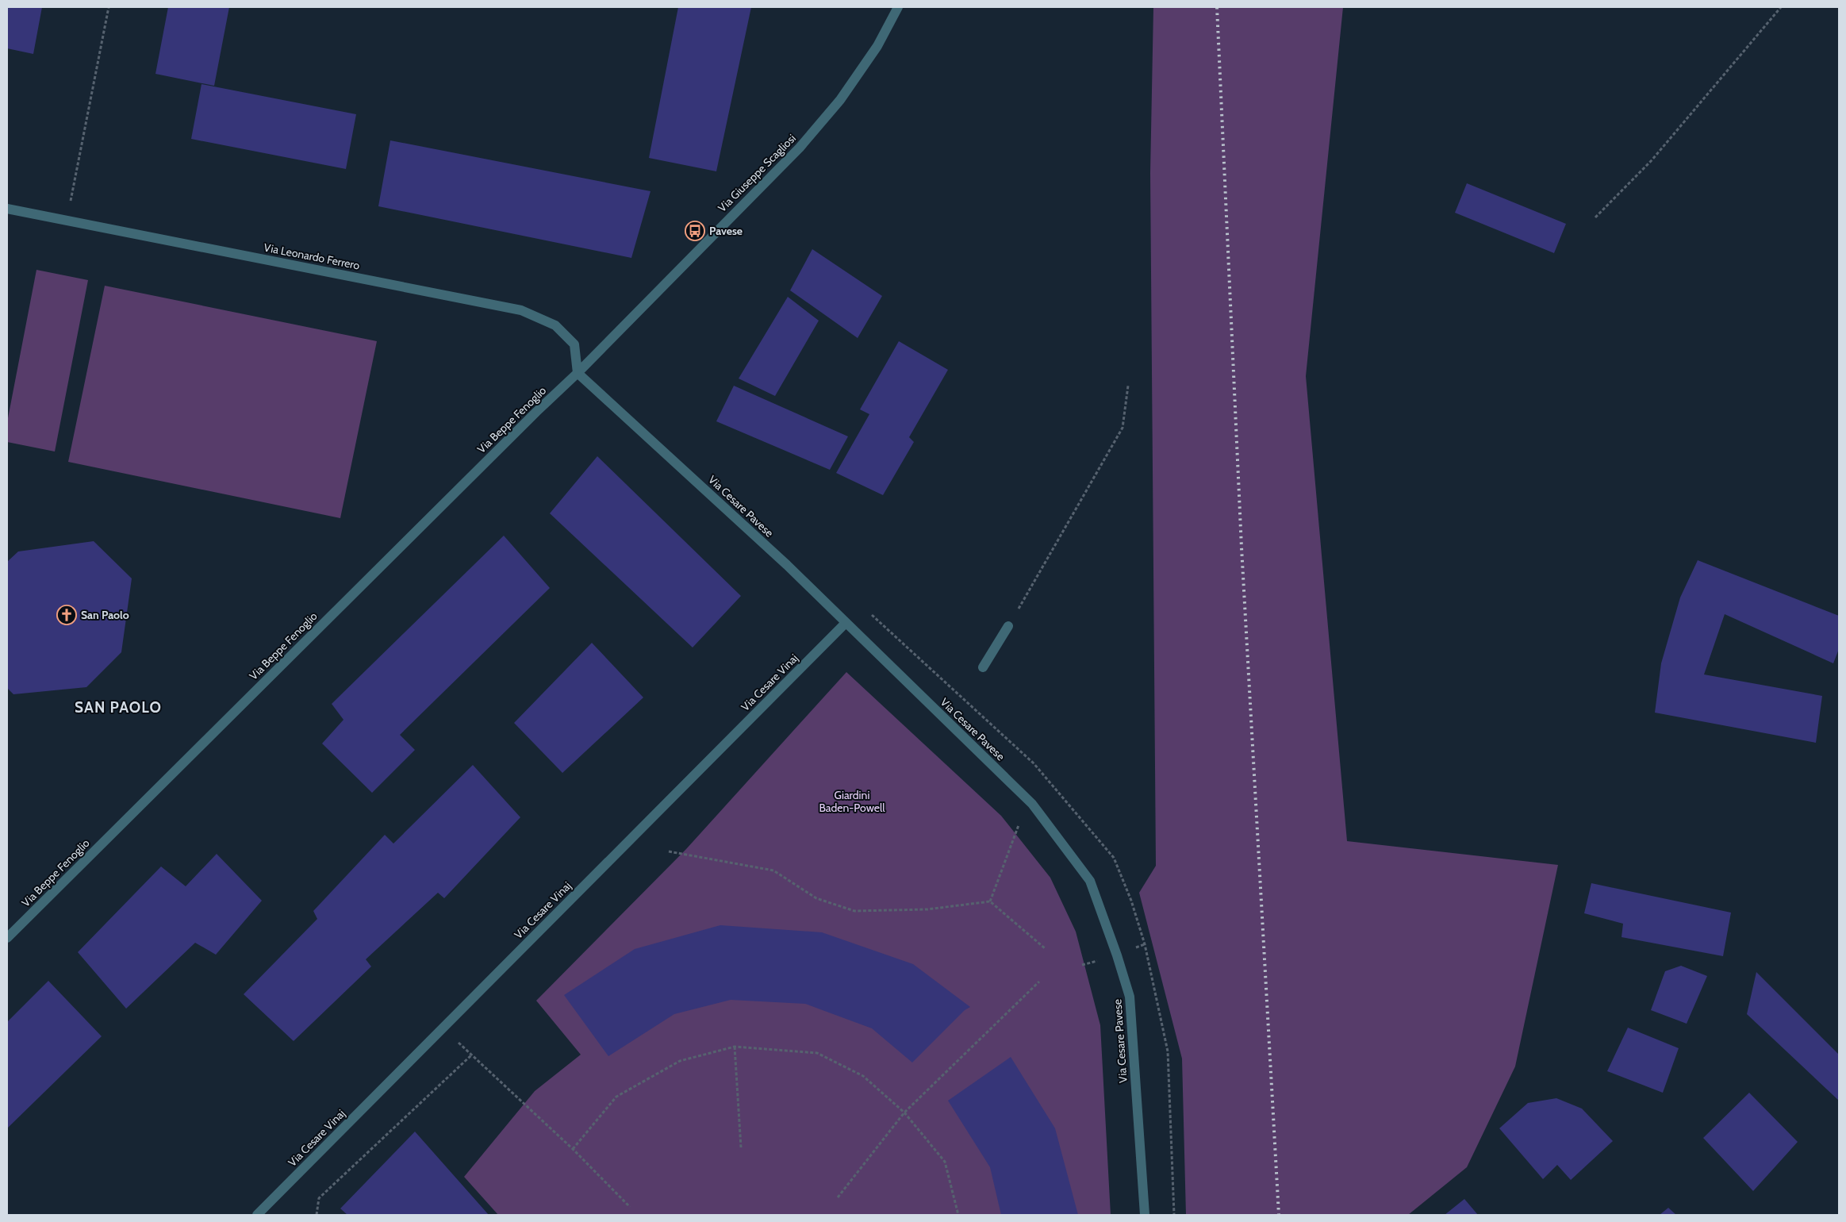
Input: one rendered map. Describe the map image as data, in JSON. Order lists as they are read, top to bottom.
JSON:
{
  "streets": {
    "street": [
      "Via Giuseppe Scagliosi",
      "Via Leonardo Ferrero",
      "Via Beppe Fenoglio",
      "Via Cesare Pavese",
      "Via Cesare Vinaj"
    ]
  },
  "crossings": [
    ["Via Giuseppe Scagliosi", "Via Leonardo Ferrero"],
    ["Via Giuseppe Scagliosi", "Via Beppe Fenoglio"],
    ["Via Giuseppe Scagliosi", "Via Cesare Pavese"],
    ["Via Leonardo Ferrero", "Via Beppe Fenoglio"],
    ["Via Leonardo Ferrero", "Via Cesare Pavese"],
    ["Via Beppe Fenoglio", "Via Cesare Pavese"],
    ["Via Cesare Pavese", "Via Cesare Vinaj"]
  ],
  "districts": ["SAN PAOLO"],
  "parks": ["Giardini Baden-Powell"],
  "places": {
    "bus stop": ["Pavese"],
    "church": ["San Paolo"]
  }
}
